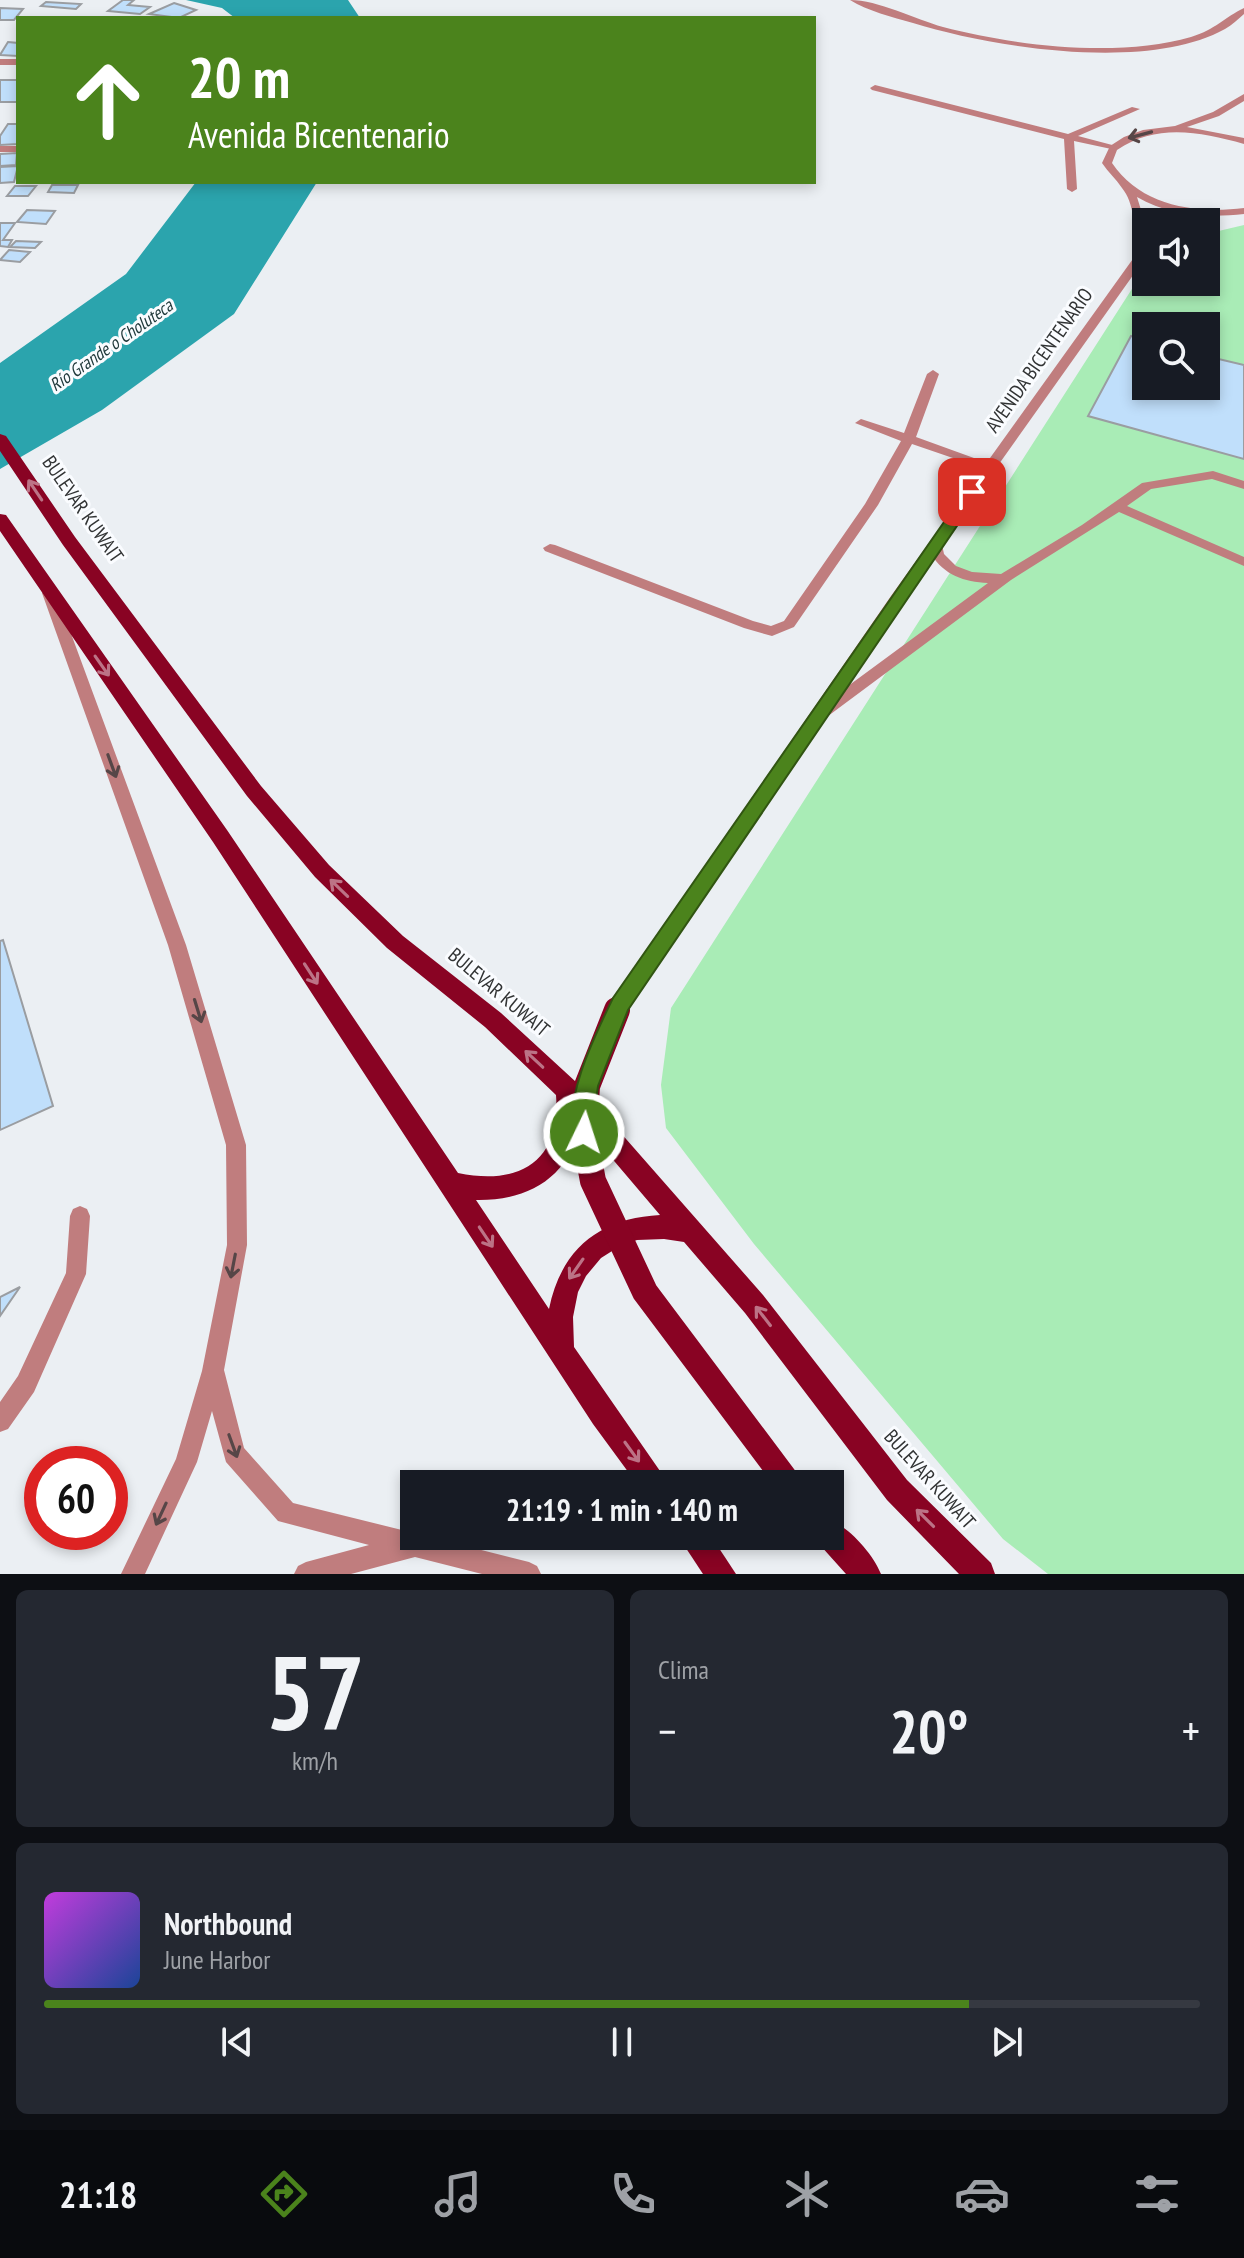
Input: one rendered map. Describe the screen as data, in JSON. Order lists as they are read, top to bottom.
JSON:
{
  "streets": {
    "main road": ["BULEVAR KUWAIT"],
    "street": ["AVENIDA BICENTENARIO"]
  },
  "water": ["Río Grande o Choluteca"],
  "page": {
    "turn": ["20 m", "Avenida Bicentenario"],
    "limit": "60",
    "trip": "21:19 · 1 min · 140 m",
    "tile": [
      ["57", "km/h"],
      "Clima"
    ],
    "heat": ["−", "20°", "+"],
    "song": ["Northbound", "June Harbor"],
    "tabs": "21:18"
  }
}
